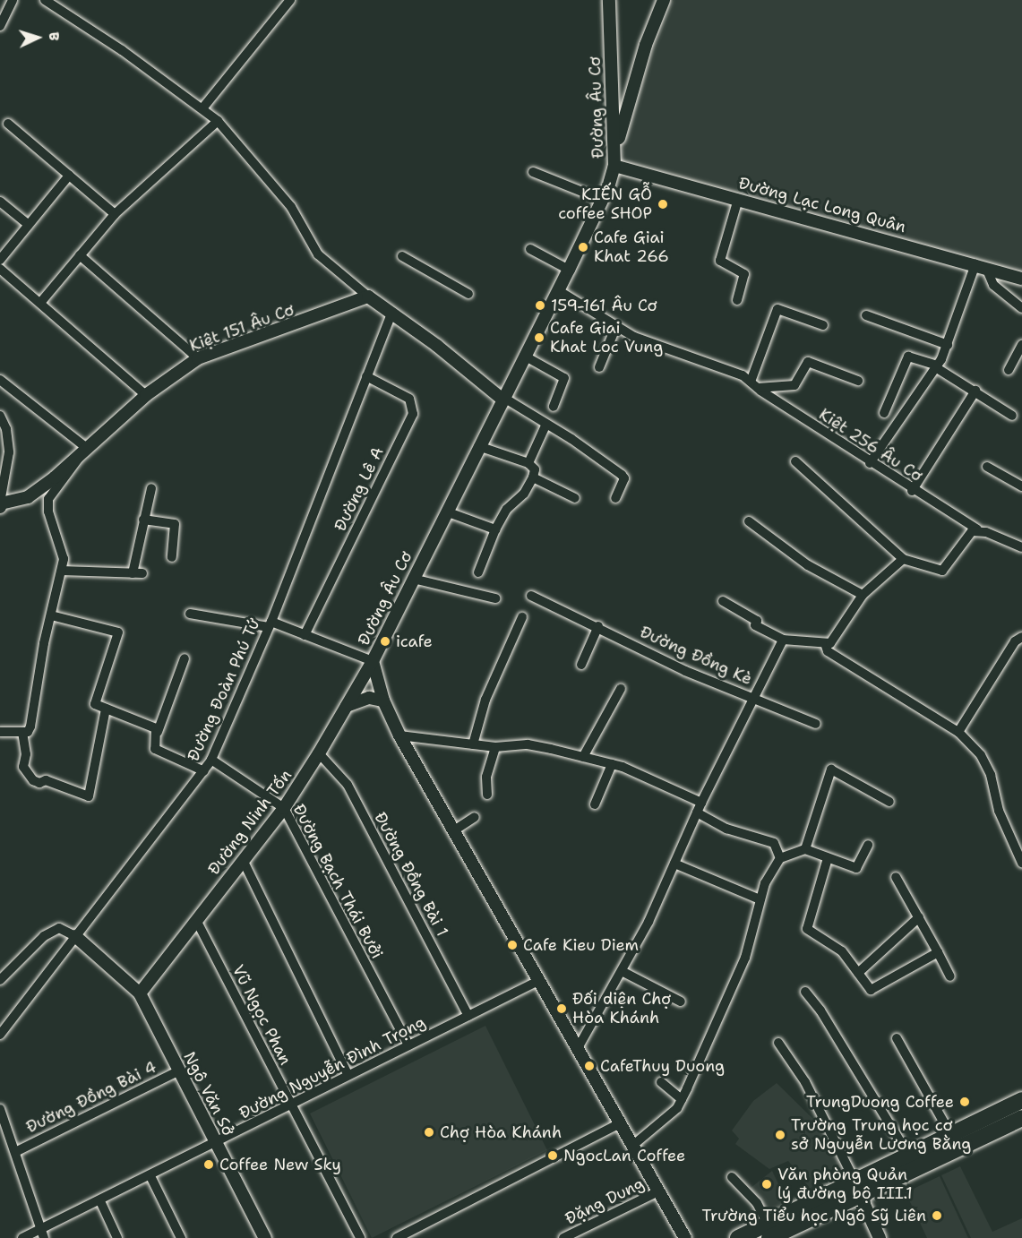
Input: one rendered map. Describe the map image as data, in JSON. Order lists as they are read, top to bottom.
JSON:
{
  "streets": {
    "street": [
      "Đường Âu Cơ",
      "Đường Lạc Long Quân",
      "Kiệt 151 Âu Cơ",
      "Kiệt 256 Âu Cơ",
      "Đường Lê A",
      "Đường Đồng Kè",
      "Đường Đoàn Phú Tứ",
      "Đường Ninh Tốn",
      "Đường Đồng Bài 1",
      "Đường Bạch Thái Bưởi",
      "Vũ Ngọc Phan",
      "Đường Nguyễn Đình Trọng",
      "Ngô Văn Sở",
      "Đường Đồng Bài 4",
      "Đặng Dung"
    ]
  },
  "crossings": [
    ["Đường Âu Cơ", "Đường Lạc Long Quân"],
    ["Đường Âu Cơ", "Kiệt 256 Âu Cơ"],
    ["Đường Âu Cơ", "Đường Đồng Kè"],
    ["Đường Âu Cơ", "Đường Ninh Tốn"],
    ["Đường Âu Cơ", "Đường Nguyễn Đình Trọng"],
    ["Đường Âu Cơ", "Đặng Dung"],
    ["Đường Lê A", "Đường Đoàn Phú Tứ"],
    ["Đường Đoàn Phú Tứ", "Đường Bạch Thái Bưởi"],
    ["Đường Ninh Tốn", "Đường Đồng Bài 1"],
    ["Đường Ninh Tốn", "Đường Bạch Thái Bưởi"],
    ["Đường Ninh Tốn", "Vũ Ngọc Phan"],
    ["Đường Ninh Tốn", "Ngô Văn Sở"],
    ["Đường Đồng Bài 1", "Đường Nguyễn Đình Trọng"],
    ["Đường Bạch Thái Bưởi", "Đường Nguyễn Đình Trọng"],
    ["Vũ Ngọc Phan", "Đường Nguyễn Đình Trọng"],
    ["Đường Nguyễn Đình Trọng", "Ngô Văn Sở"],
    ["Ngô Văn Sở", "Đường Đồng Bài 4"]
  ],
  "places": [
    "KIẾN GỖ coffee SHOP",
    "Cafe Giai Khat 266",
    "159-161 Âu Cơ",
    "Cafe Giai Khat Loc Vung",
    "icafe",
    "Cafe Kieu Diem",
    "Đối diện Chợ Hòa Khánh",
    "CafeThuy Duong",
    "TrungDuong Coffee",
    "Chợ Hòa Khánh",
    "Trường Trung học cơ sở Nguyễn Lương Bằng",
    "NgocLan Coffee",
    "Coffee New Sky",
    "Văn phòng Quản lý đường bộ III.1",
    "Trường Tiểu học Ngô Sỹ Liên"
  ],
  "north": "right"
}
